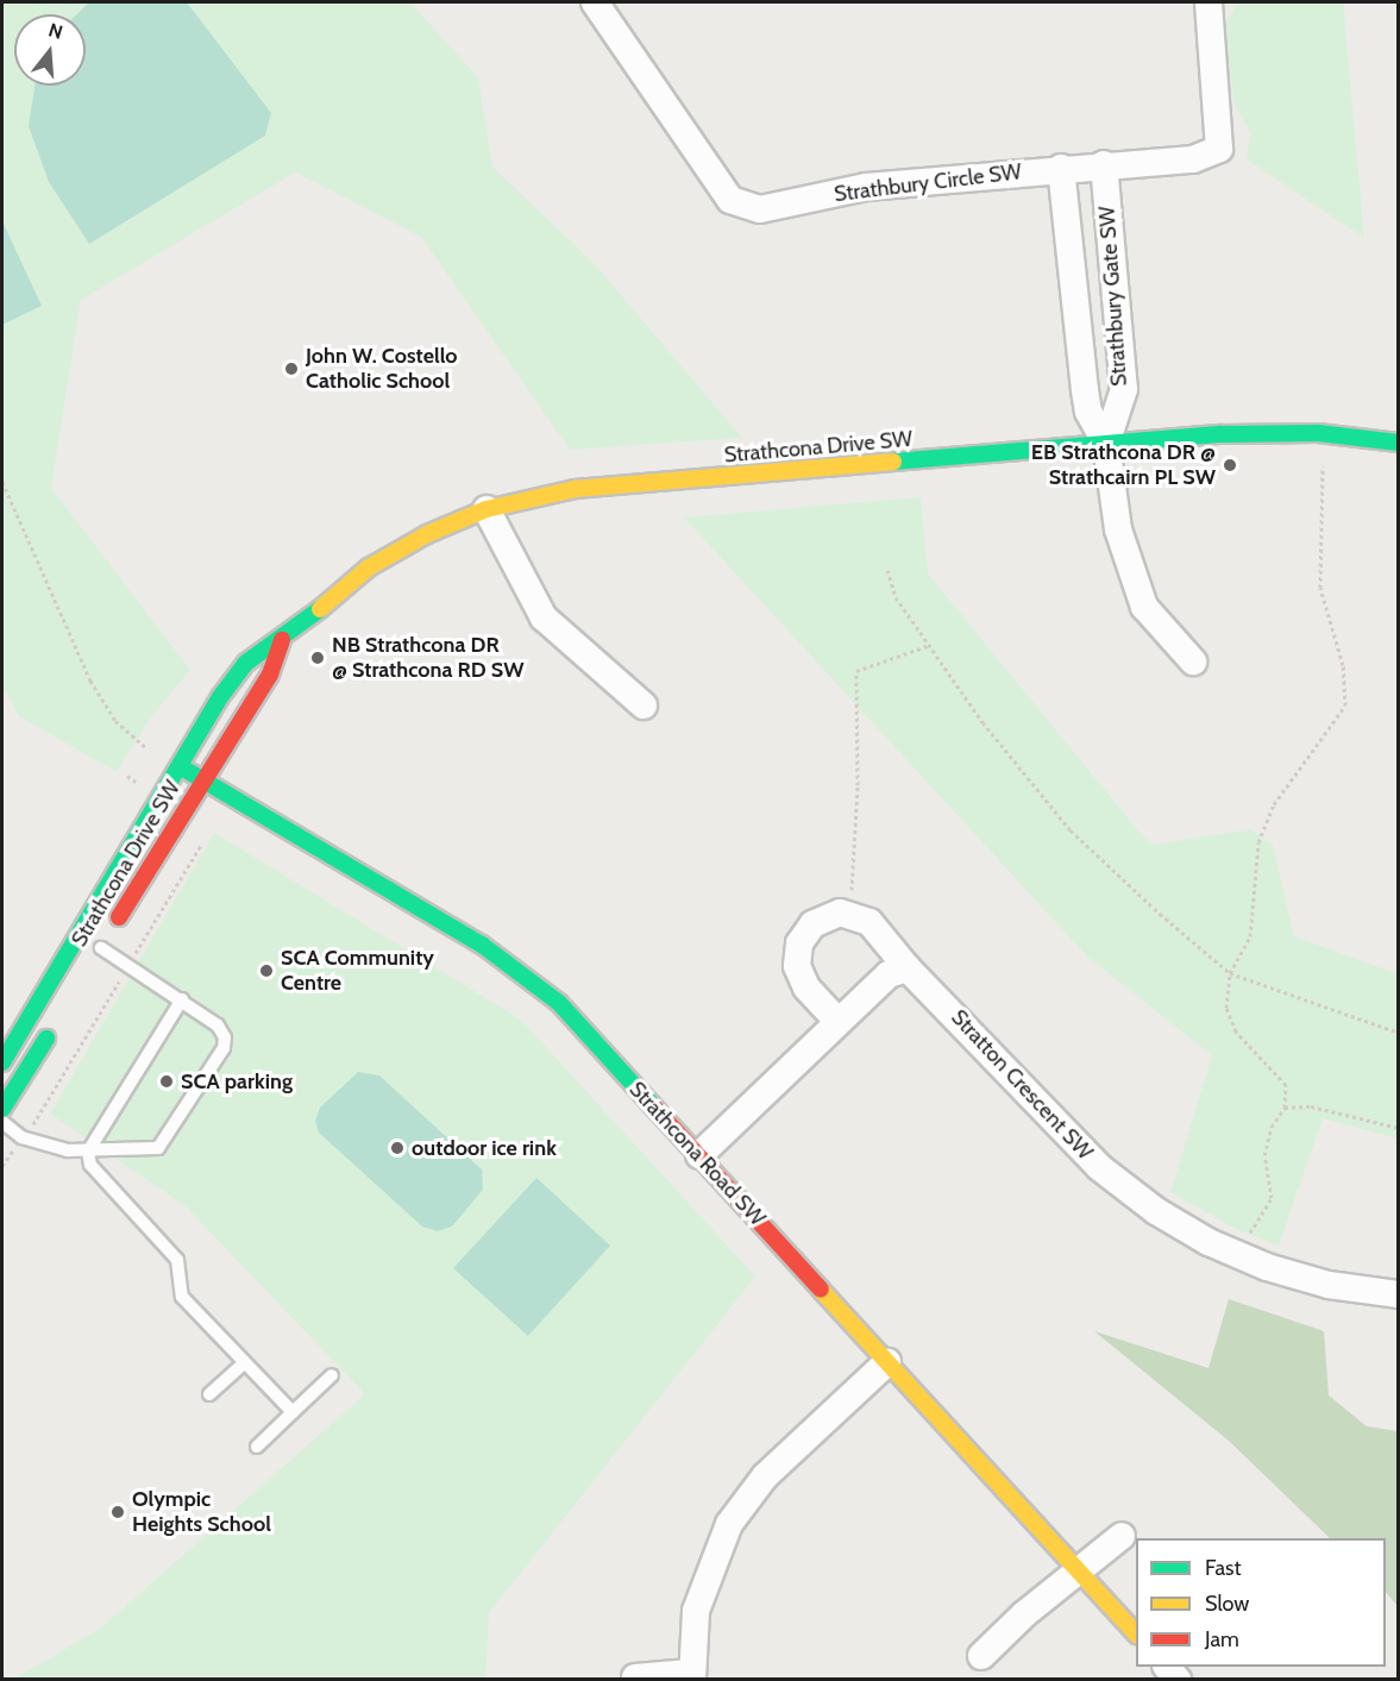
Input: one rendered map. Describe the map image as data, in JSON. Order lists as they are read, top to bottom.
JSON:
{
  "streets": {
    "street": [
      "Strathbury Circle SW",
      "Strathbury Gate SW",
      "Strathcona Drive SW",
      "Stratton Crescent SW",
      "Strathcona Road SW"
    ]
  },
  "crossings": [
    ["Strathbury Circle SW", "Strathbury Gate SW"],
    ["Strathbury Gate SW", "Strathcona Drive SW"],
    ["Strathcona Drive SW", "Strathcona Road SW"]
  ],
  "places": [
    "John W. Costello Catholic School",
    "EB Strathcona DR @ Strathcairn PL SW",
    "NB Strathcona DR @ Strathcona RD SW",
    "SCA Community Centre",
    "SCA parking",
    "outdoor ice rink",
    "Olympic Heights School"
  ],
  "legend": ["Fast", "Slow", "Jam"],
  "north": "top"
}
